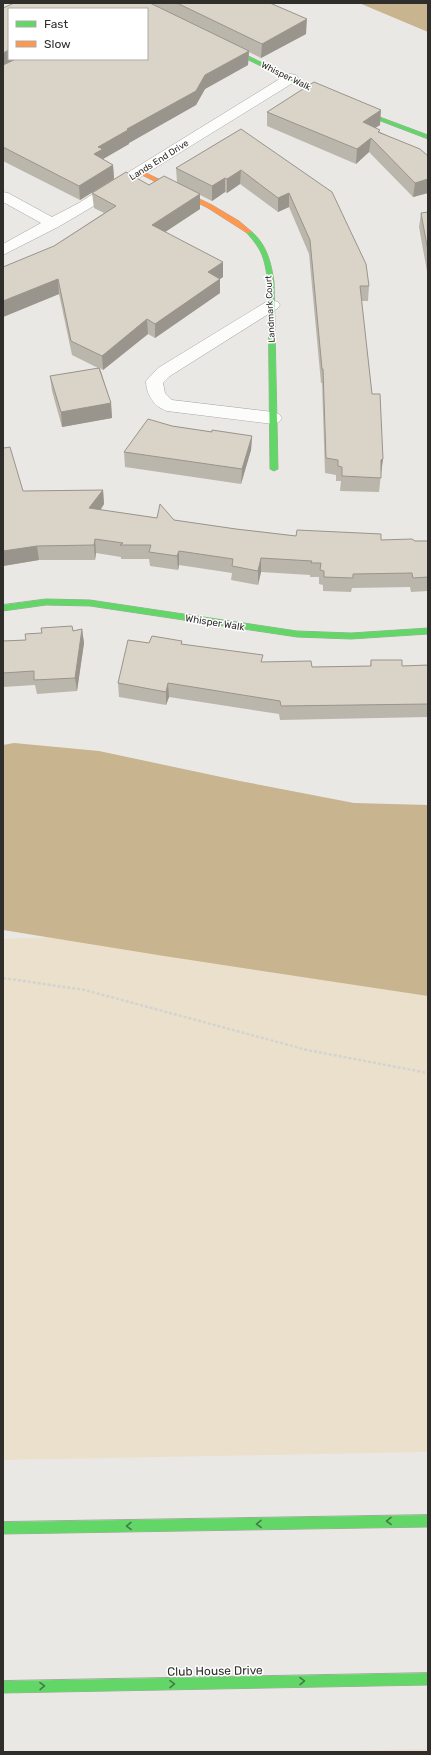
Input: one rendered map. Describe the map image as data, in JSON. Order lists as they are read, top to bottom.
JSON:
{
  "streets": {
    "street": [
      "Whisper Walk",
      "Lands End Drive",
      "Landmark Court",
      "Club House Drive"
    ]
  },
  "crossings": [
    ["Whisper Walk", "Lands End Drive"],
    ["Lands End Drive", "Landmark Court"]
  ],
  "one_way": ["Club House Drive"],
  "legend": ["Fast", "Slow"]
}
